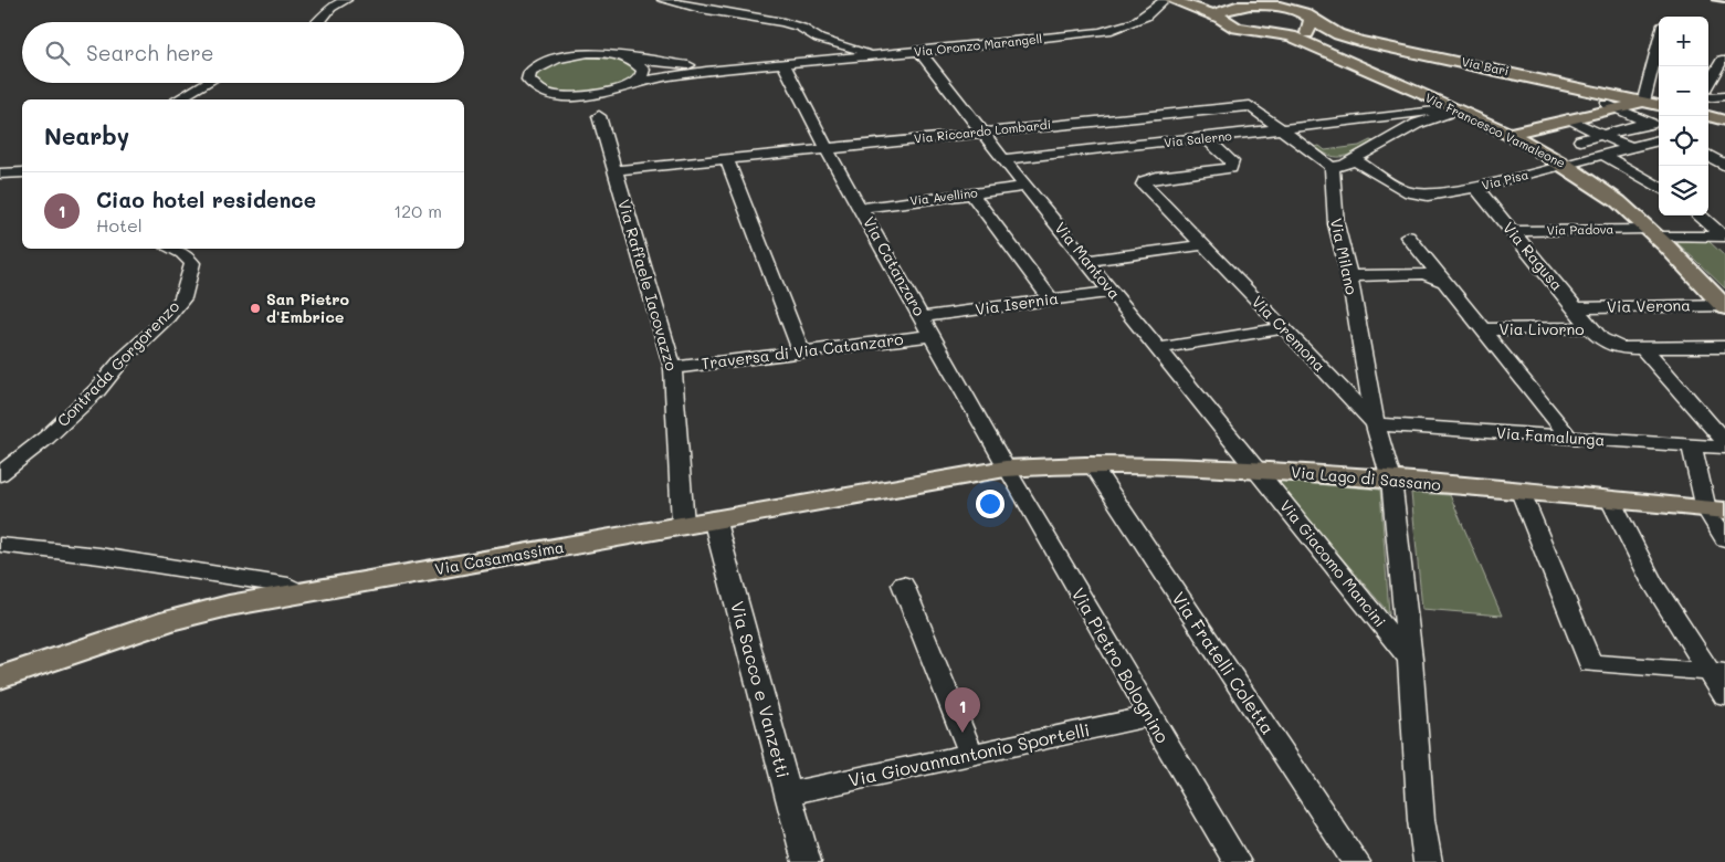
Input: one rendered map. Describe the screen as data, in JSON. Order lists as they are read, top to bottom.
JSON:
{
  "streets": {
    "main road": [
      "Via Bari",
      "Via Francesco Vamaleone",
      "Via Lago di Sassano",
      "Via Casamassima"
    ],
    "street": [
      "Via Oronzo Marangell",
      "Via Riccardo Lombardi",
      "Via Salerno",
      "Via Pisa",
      "Via Avellino",
      "Via Padova",
      "Via Milano",
      "Via Ragusa",
      "Via Mantova",
      "Via Catanzaro",
      "Via Raffaele Iacovazzo",
      "Via Isernia",
      "Via Verona",
      "Via Livorno",
      "Via Cremona",
      "Traversa di Via Catanzaro",
      "Contrada Gorgorenzo",
      "Via Famalunga",
      "Via Giacomo Mancini",
      "Via Fratelli Coletta",
      "Via Pietro Bolognino",
      "Via Sacco e Vanzetti",
      "Via Giovannantonio Sportelli"
    ]
  },
  "crossings": [
    ["Via Oronzo Marangell", "Via Mantova"],
    ["Via Oronzo Marangell", "Via Catanzaro"],
    ["Via Francesco Vamaleone", "Via Salerno"],
    ["Via Francesco Vamaleone", "Via Pisa"],
    ["Via Francesco Vamaleone", "Via Padova"],
    ["Via Francesco Vamaleone", "Via Verona"],
    ["Via Riccardo Lombardi", "Via Salerno"],
    ["Via Riccardo Lombardi", "Via Milano"],
    ["Via Riccardo Lombardi", "Via Mantova"],
    ["Via Riccardo Lombardi", "Via Catanzaro"],
    ["Via Riccardo Lombardi", "Via Raffaele Iacovazzo"],
    ["Via Salerno", "Via Mantova"],
    ["Via Salerno", "Via Cremona"],
    ["Via Pisa", "Via Ragusa"],
    ["Via Avellino", "Via Mantova"],
    ["Via Avellino", "Via Catanzaro"],
    ["Via Padova", "Via Ragusa"],
    ["Via Milano", "Via Cremona"],
    ["Via Milano", "Via Famalunga"],
    ["Via Milano", "Via Lago di Sassano"],
    ["Via Milano", "Via Giacomo Mancini"],
    ["Via Ragusa", "Via Verona"],
    ["Via Ragusa", "Via Livorno"],
    ["Via Mantova", "Via Isernia"],
    ["Via Mantova", "Via Lago di Sassano"],
    ["Via Mantova", "Via Giacomo Mancini"],
    ["Via Catanzaro", "Via Isernia"],
    ["Via Catanzaro", "Traversa di Via Catanzaro"],
    ["Via Catanzaro", "Via Lago di Sassano"],
    ["Via Catanzaro", "Via Casamassima"],
    ["Via Catanzaro", "Via Pietro Bolognino"],
    ["Via Raffaele Iacovazzo", "Traversa di Via Catanzaro"],
    ["Via Raffaele Iacovazzo", "Via Casamassima"],
    ["Via Cremona", "Via Famalunga"],
    ["Via Lago di Sassano", "Via Casamassima"],
    ["Via Lago di Sassano", "Via Giacomo Mancini"],
    ["Via Lago di Sassano", "Via Fratelli Coletta"],
    ["Via Lago di Sassano", "Via Pietro Bolognino"],
    ["Via Casamassima", "Via Pietro Bolognino"],
    ["Via Casamassima", "Via Sacco e Vanzetti"],
    ["Via Pietro Bolognino", "Via Giovannantonio Sportelli"],
    ["Via Sacco e Vanzetti", "Via Giovannantonio Sportelli"]
  ],
  "places": ["San Pietro d'Embrice"],
  "page": {
    "map_buttons": ["+", "−"],
    "search": "Search here",
    "heading": "Nearby",
    "list": [
      {
        "mark": "1",
        "name": "Ciao hotel residence",
        "note": "Hotel",
        "value": "120 m"
      }
    ],
    "pins": "1"
  }
}
